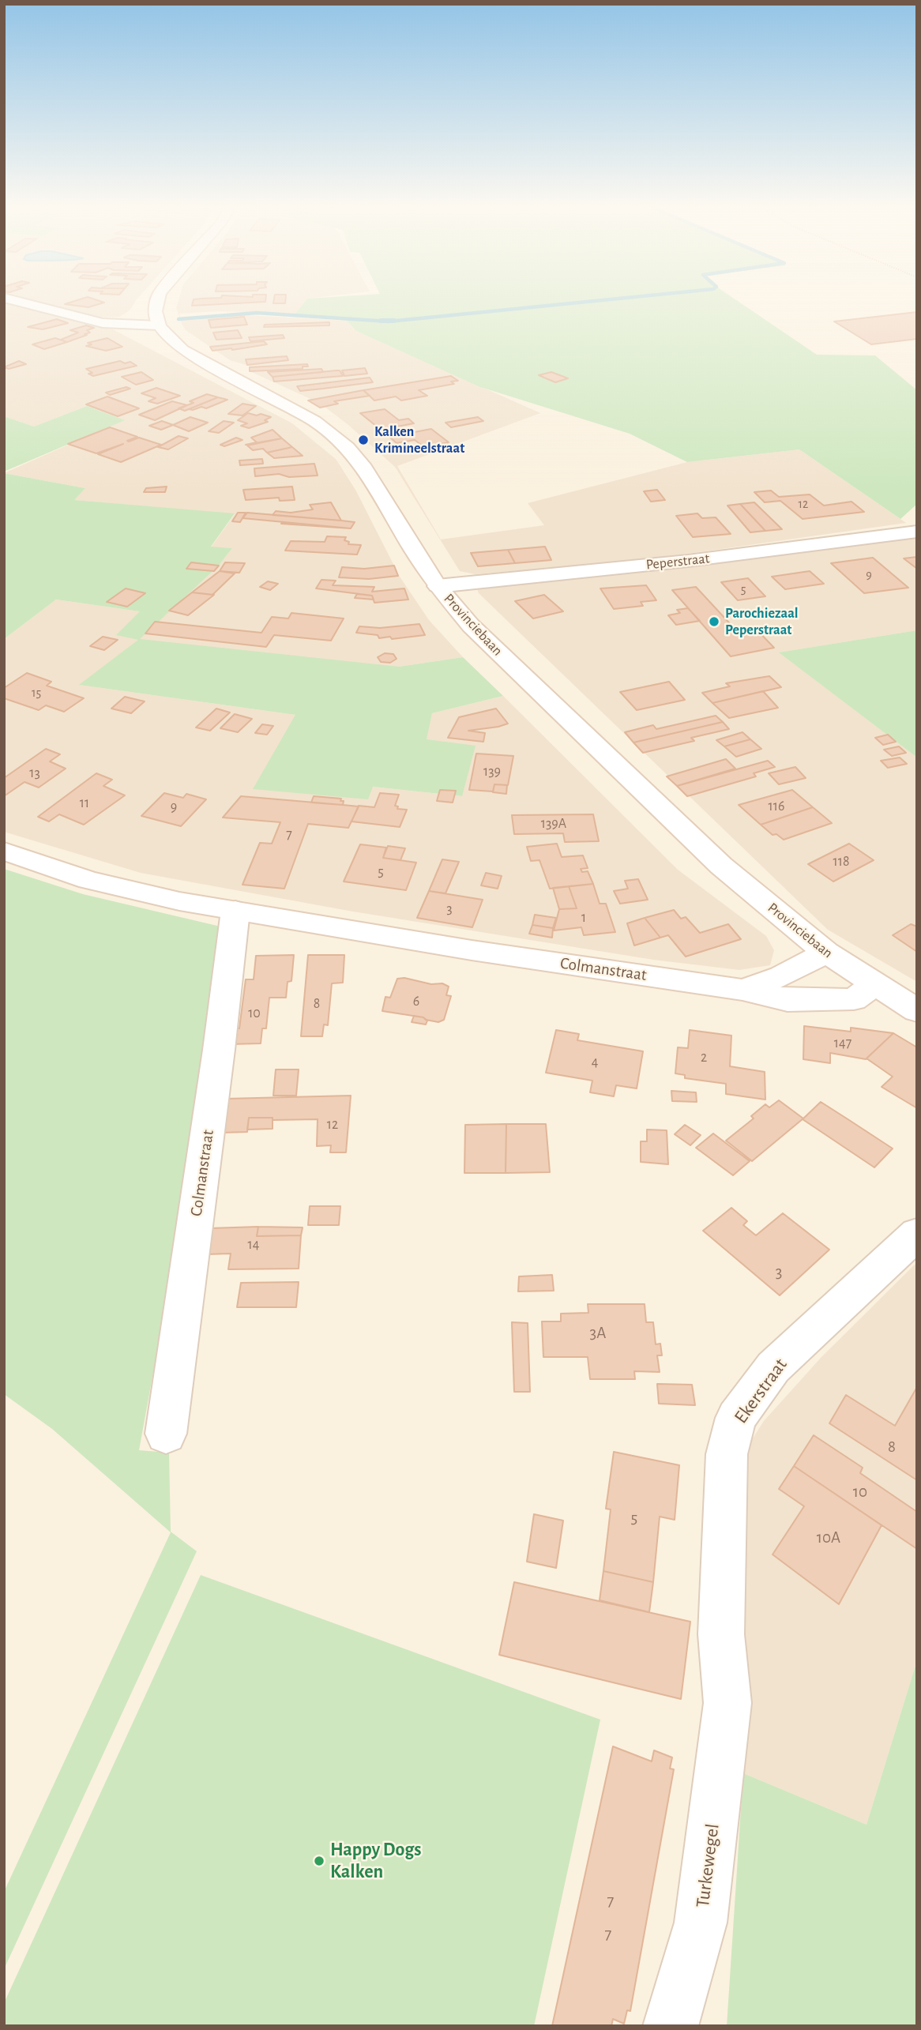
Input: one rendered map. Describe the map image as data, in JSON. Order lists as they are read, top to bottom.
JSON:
{
  "streets": {
    "main road": [
      "Peperstraat",
      "Provinciebaan",
      "Colmanstraat",
      "Ekerstraat",
      "Turkewegel"
    ]
  },
  "crossings": [
    ["Peperstraat", "Provinciebaan"],
    ["Provinciebaan", "Colmanstraat"],
    ["Ekerstraat", "Turkewegel"]
  ],
  "places": ["Kalken Krimineelstraat", "Parochiezaal Peperstraat", "Happy Dogs Kalken"],
  "house_numbers": [
    "12",
    "9",
    "5",
    "15",
    "139",
    "13",
    "11",
    "116",
    "9",
    "139A",
    "7",
    "118",
    "5",
    "3",
    "1",
    "6",
    "8",
    "10",
    "147",
    "2",
    "4",
    "12",
    "14",
    "3",
    "3A",
    "8",
    "10",
    "5",
    "10A",
    "7",
    "7"
  ]
}
